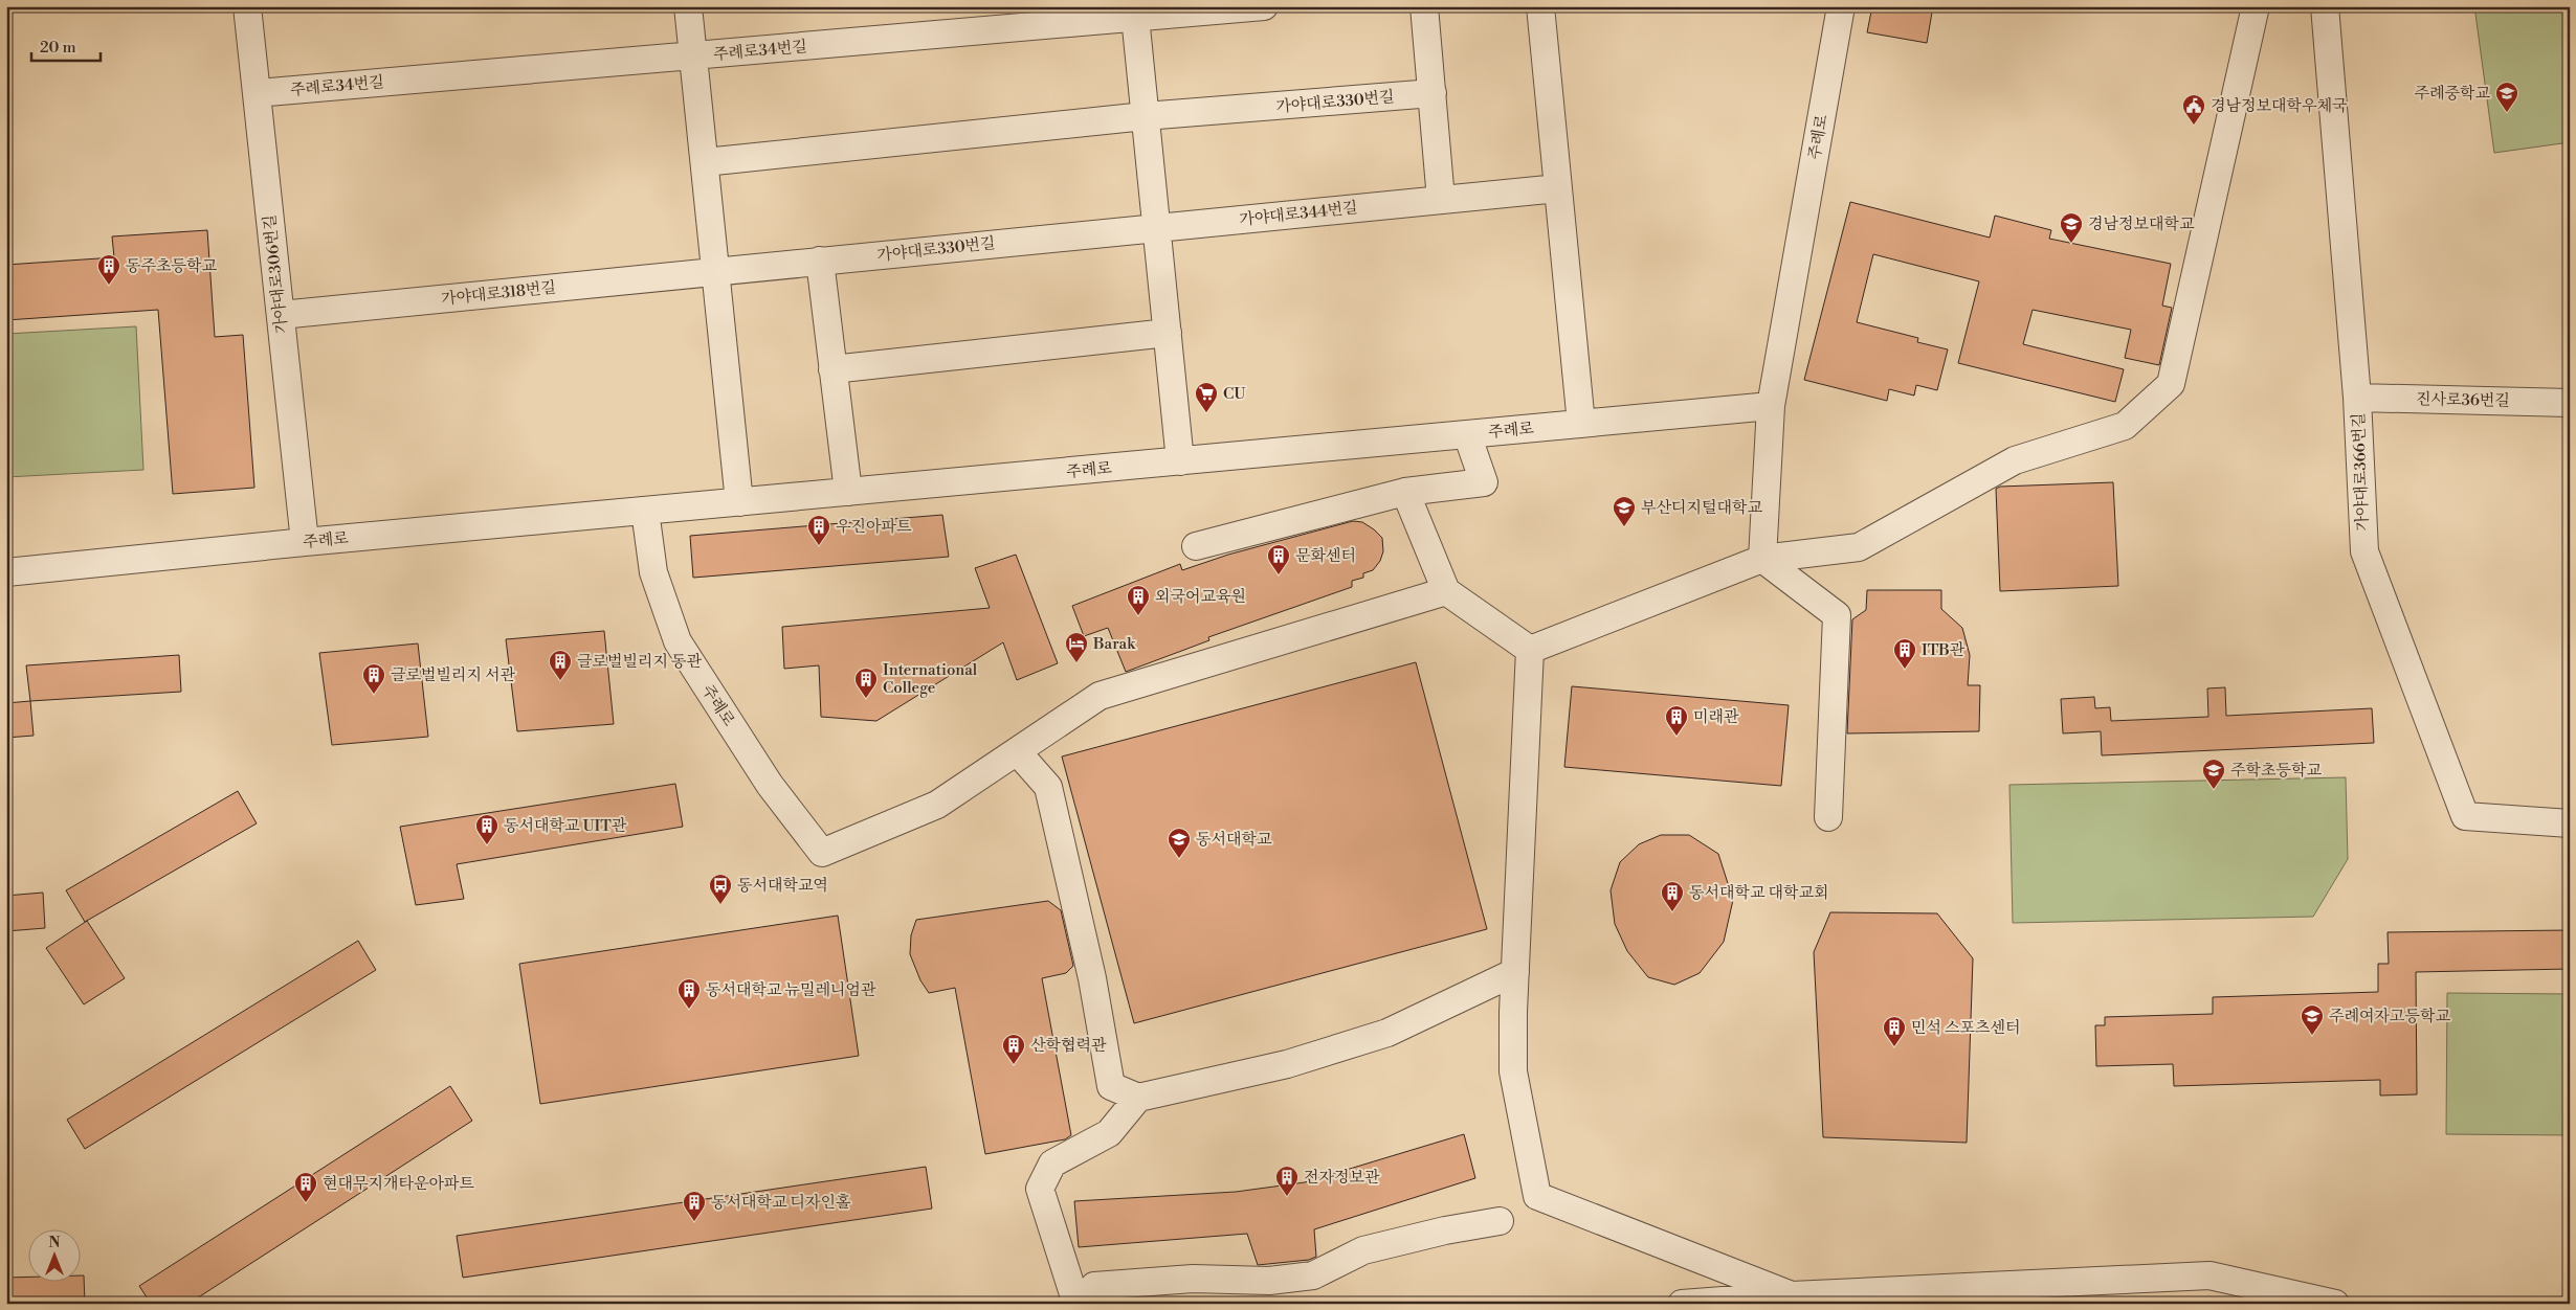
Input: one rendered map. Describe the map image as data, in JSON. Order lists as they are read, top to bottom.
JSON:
{
  "streets": {
    "street": [
      "주례로34번길",
      "가야대로330번길",
      "주례로",
      "가야대로344번길",
      "가야대로306번길",
      "가야대로318번길",
      "진사로36번길",
      "가야대로366번길"
    ]
  },
  "crossings": [
    ["주례로34번길", "가야대로306번길"],
    ["가야대로330번길", "가야대로344번길"],
    ["가야대로330번길", "가야대로318번길"],
    ["주례로", "가야대로306번길"],
    ["가야대로306번길", "가야대로318번길"],
    ["진사로36번길", "가야대로366번길"]
  ],
  "places": {
    "school or university": [
      "주례중학교",
      "경남정보대학교",
      "부산디지털대학교",
      "주학초등학교",
      "동서대학교",
      "주례여자고등학교"
    ],
    "public building": ["경남정보대학우체국"],
    "building": [
      "동주초등학교",
      "우진아파트",
      "문화센터",
      "외국어교육원",
      "ITB관",
      "글로벌빌리지 동관",
      "글로벌빌리지 서관",
      "International College",
      "미래관",
      "동서대학교 UIT관",
      "동서대학교 대학교회",
      "동서대학교 뉴밀레니엄관",
      "민석 스포츠센터",
      "산학협력관",
      "전자정보관",
      "현대무지개타운아파트",
      "동서대학교 디자인홀"
    ],
    "supermarket": ["CU"],
    "hotel": ["Barak"],
    "bus stop": ["동서대학교역"]
  },
  "scale_bar": "20 m",
  "north": "top"
}
